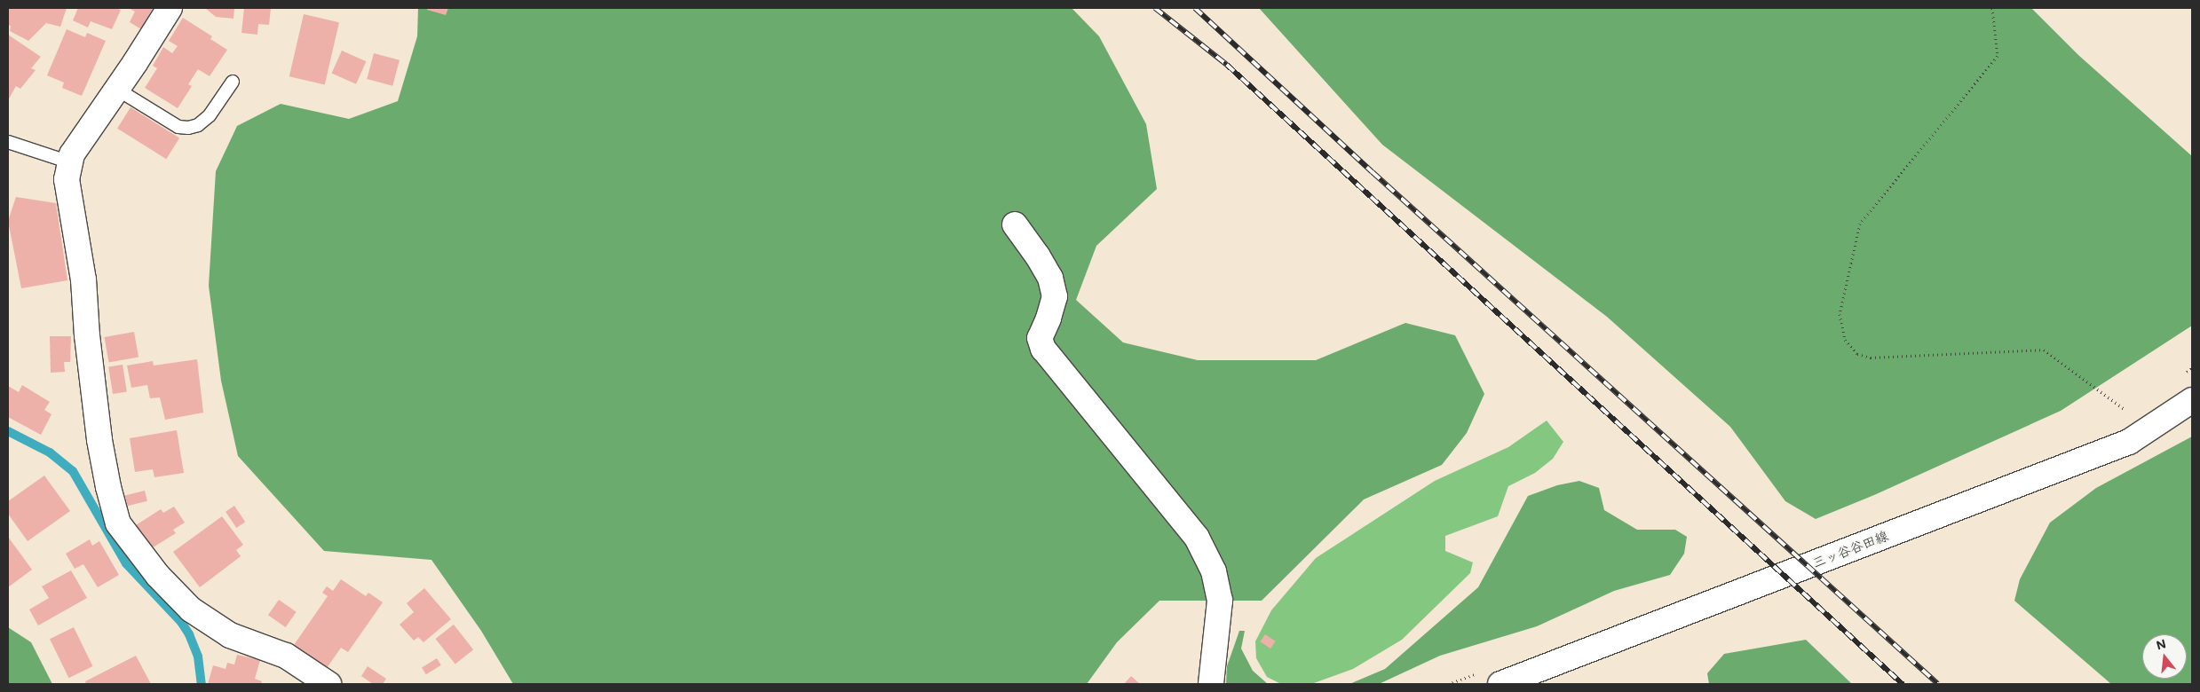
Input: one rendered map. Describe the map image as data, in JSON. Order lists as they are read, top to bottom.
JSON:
{
  "streets": {
    "street": ["三ッ谷谷田線"]
  },
  "north": "top"
}
